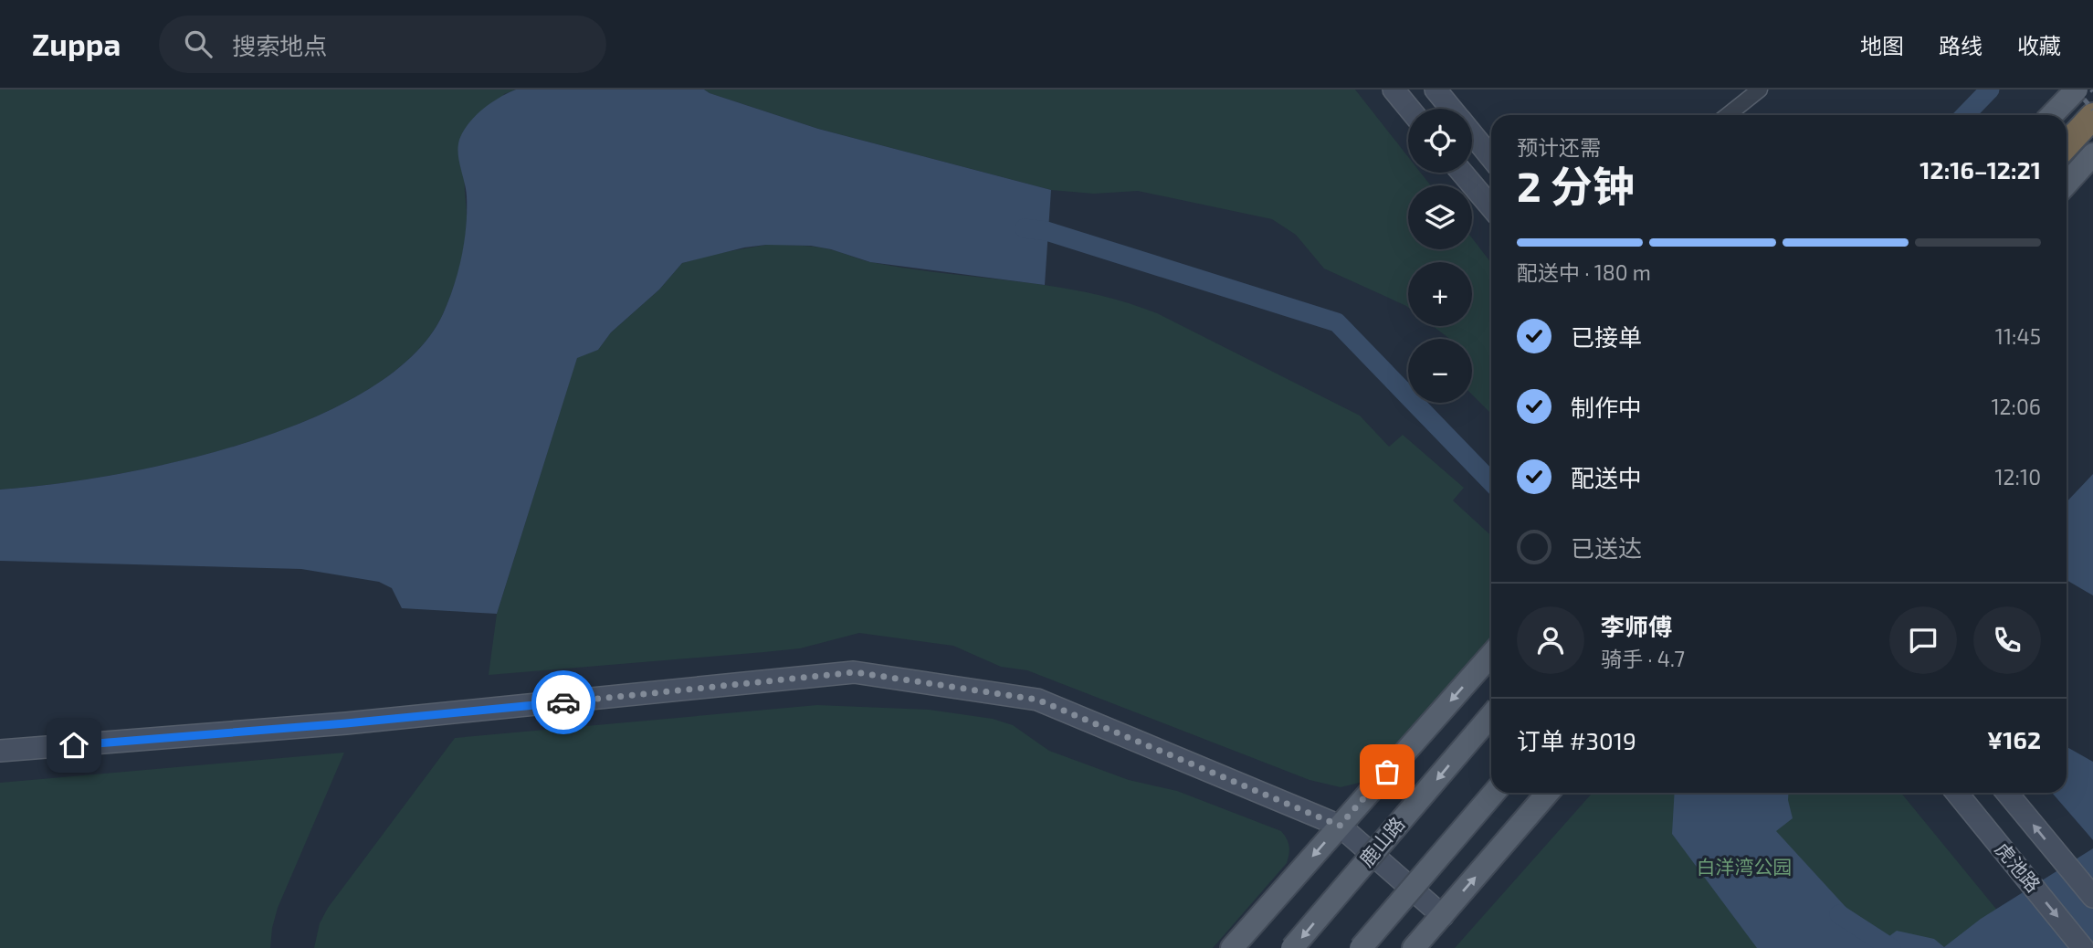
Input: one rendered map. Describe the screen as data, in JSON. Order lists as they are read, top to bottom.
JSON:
{
  "streets": {
    "main road": ["鹿山路"],
    "street": ["虎池路"]
  },
  "parks": ["白洋湾公园"],
  "page": {
    "header": "Zuppa",
    "search": "搜索地点",
    "nav": ["地图", "路线", "收藏"],
    "map_buttons": ["+", "−"],
    "heading": ["2 分钟", "预计还需", "12:16–12:21"],
    "panel": [
      "李师傅",
      "骑手 · 4.7",
      "订单 #3019",
      "¥162"
    ],
    "bar": "配送中 · 180 m",
    "list": [
      ["已接单", "11:45"],
      ["制作中", "12:06"],
      ["配送中", "12:10"],
      "已送达"
    ]
  }
}
